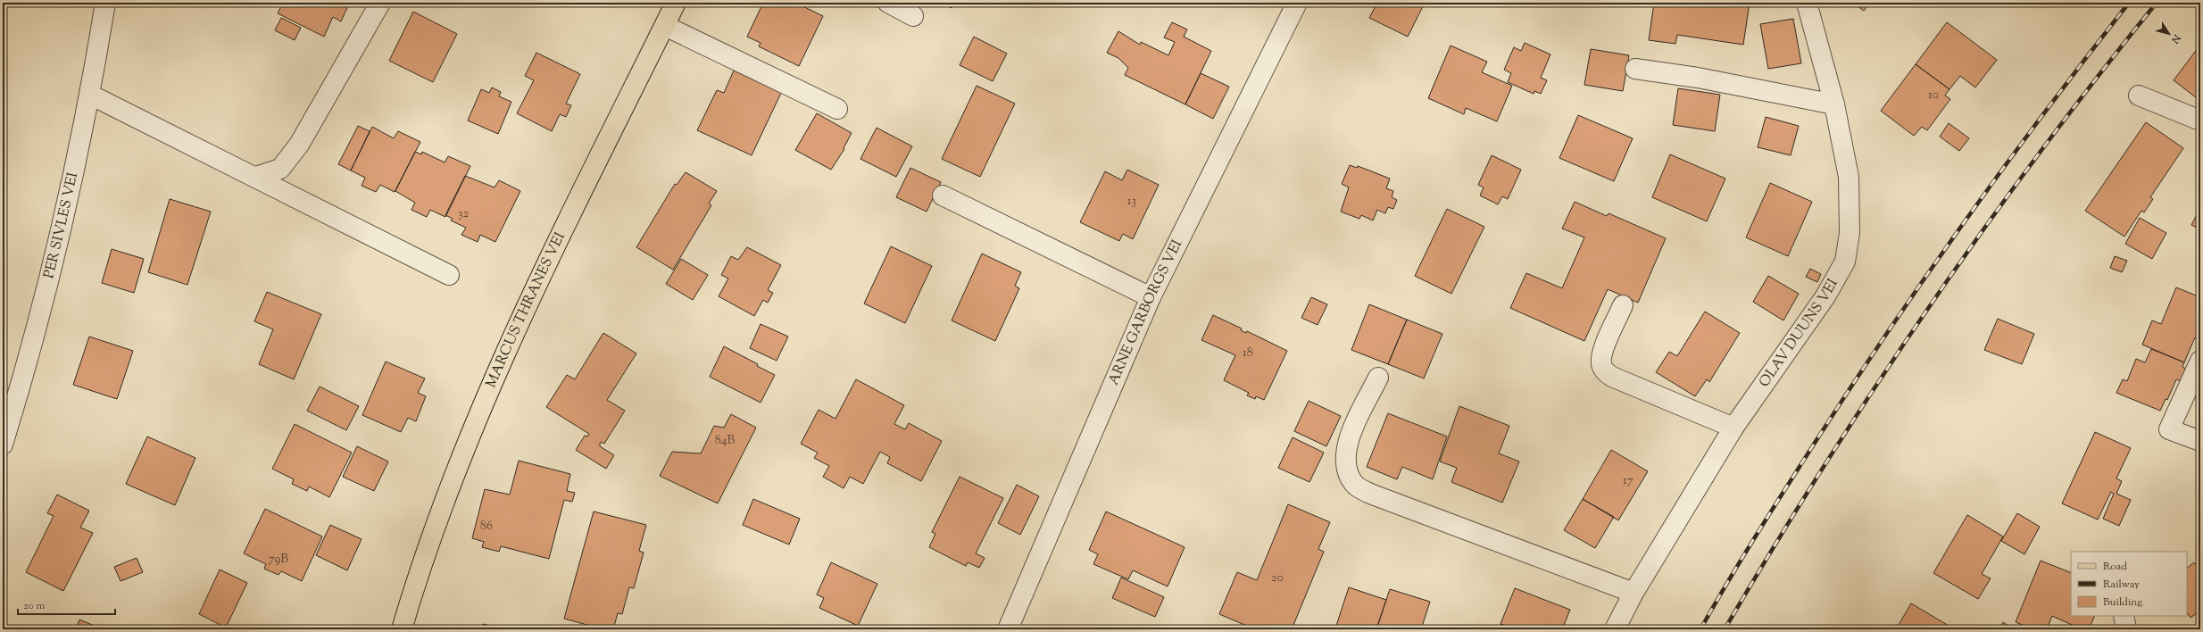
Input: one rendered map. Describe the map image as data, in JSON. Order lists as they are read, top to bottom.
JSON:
{
  "streets": {
    "main road": ["MARCUS THRANES VEI"],
    "street": ["PER SIVLES VEI", "ARNE GARBORGS VEI", "OLAV DUUNS VEI"]
  },
  "house_numbers": [
    "10",
    "13",
    "32",
    "18",
    "84B",
    "17",
    "86",
    "79B",
    "20"
  ],
  "legend": ["Road", "Railway", "Building"],
  "scale_bar": "20 m",
  "north": "bottom right"
}
